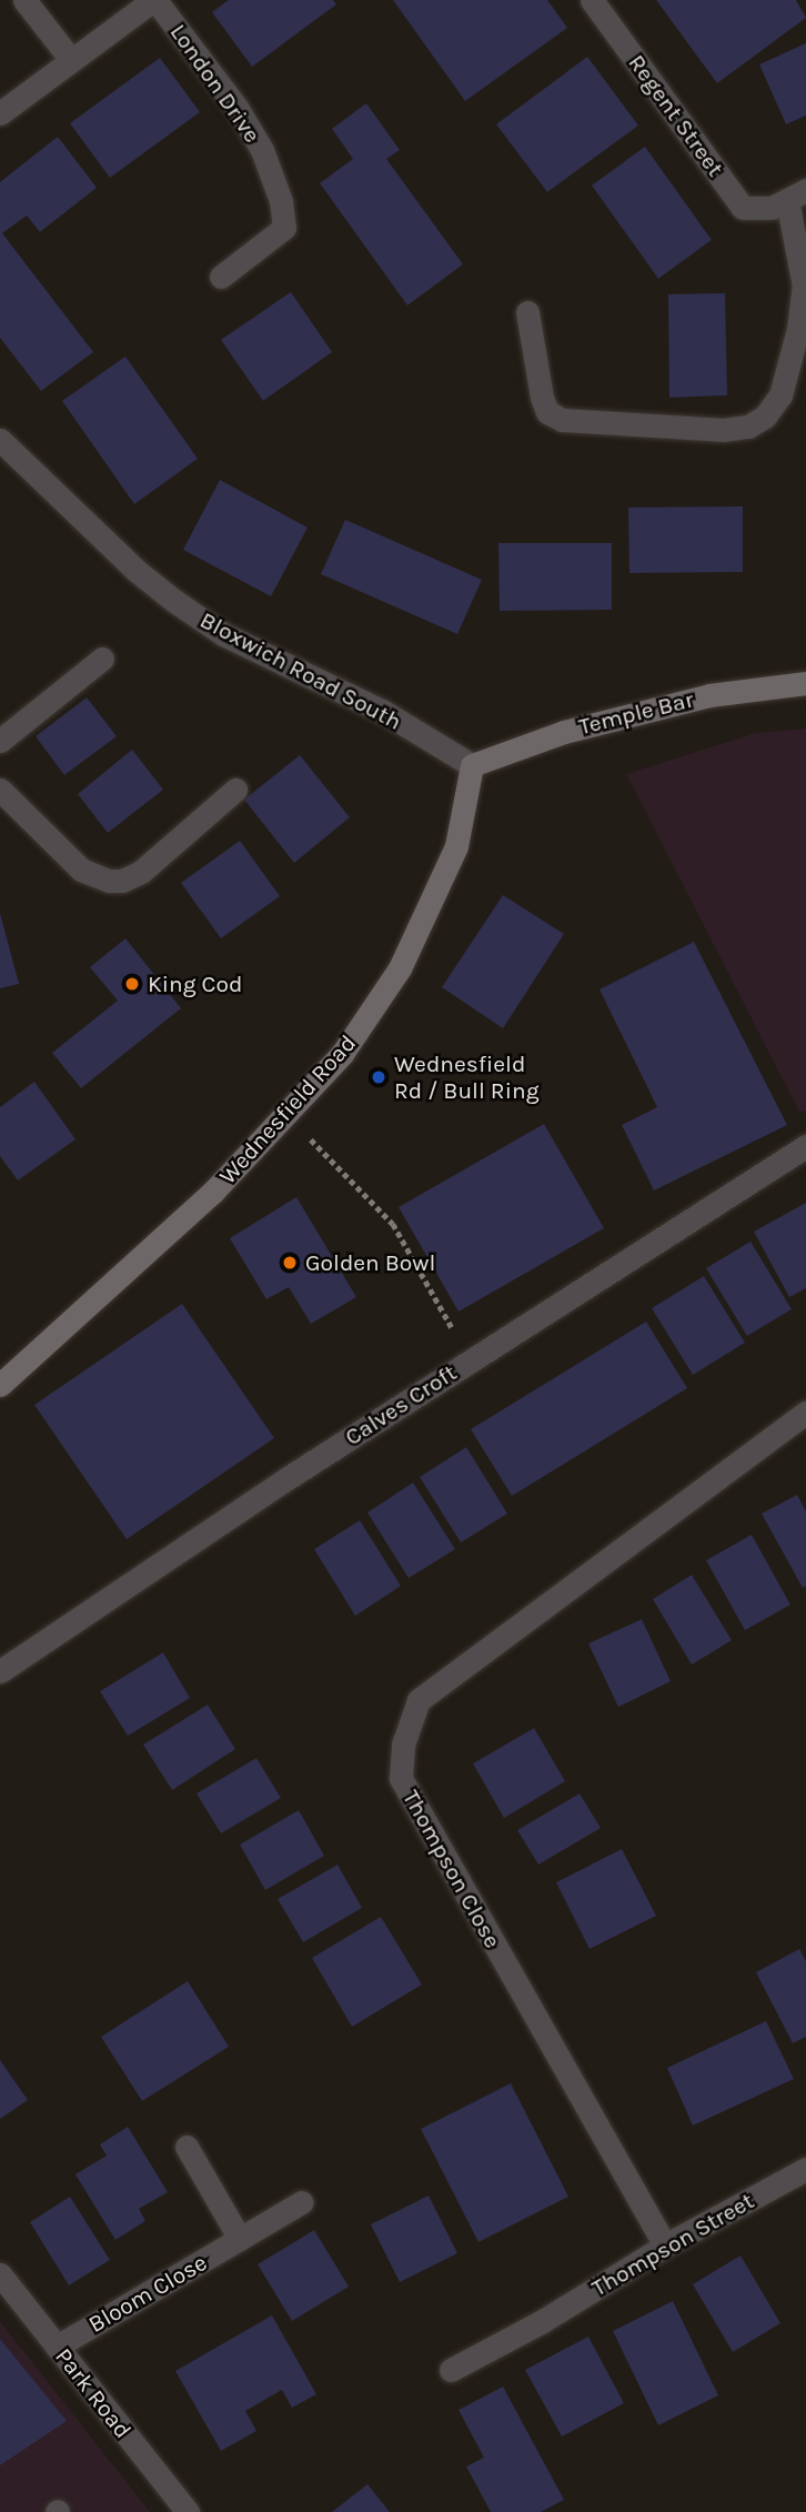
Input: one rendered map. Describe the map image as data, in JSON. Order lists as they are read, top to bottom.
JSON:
{
  "streets": {
    "main road": ["Temple Bar", "Wednesfield Road"],
    "street": [
      "London Drive",
      "Regent Street",
      "Bloxwich Road South",
      "Calves Croft",
      "Thompson Close",
      "Thompson Street",
      "Bloom Close",
      "Park Road"
    ]
  },
  "crossings": [
    ["Bloxwich Road South", "Temple Bar"],
    ["Bloxwich Road South", "Wednesfield Road"],
    ["Temple Bar", "Wednesfield Road"],
    ["Thompson Close", "Thompson Street"],
    ["Bloom Close", "Park Road"]
  ],
  "places": ["King Cod", "Wednesfield Rd / Bull Ring", "Golden Bowl"]
}
